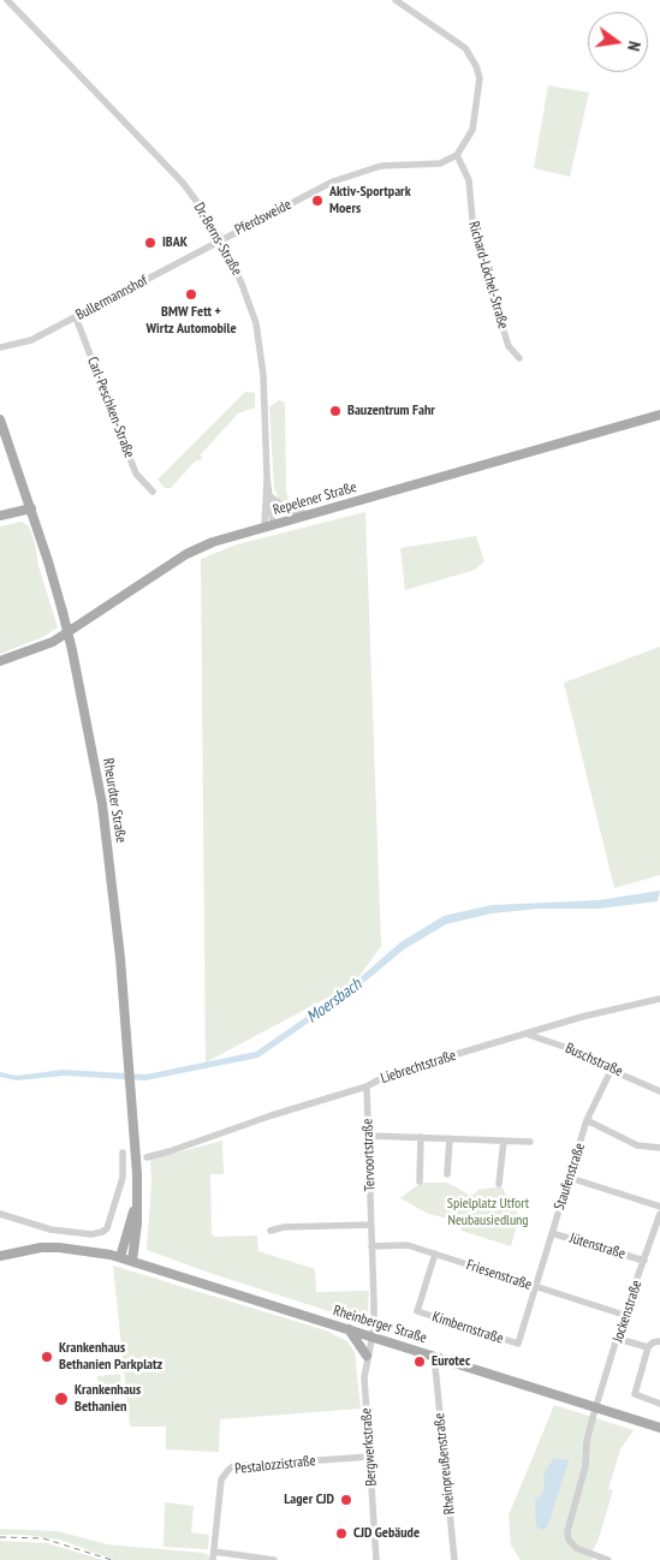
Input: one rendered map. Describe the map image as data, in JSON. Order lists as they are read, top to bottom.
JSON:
{
  "streets": {
    "main road": ["Repelener Straße", "Rheurdter Straße", "Rheinberger Straße"],
    "street": [
      "Pferdsweide",
      "Dr.-Berns-Straße",
      "Richard-Löchel-Straße",
      "Bullermannshof",
      "Carl-Peschken-Straße",
      "Buschstraße",
      "Liebrechtstraße",
      "Tervoortstraße",
      "Staufenstraße",
      "Jütenstraße",
      "Friesenstraße",
      "Jockenstraße",
      "Kimbernstraße",
      "Bergwerkstraße",
      "Rheinpreußenstraße",
      "Pestalozzistraße"
    ]
  },
  "crossings": [
    ["Pferdsweide", "Dr.-Berns-Straße"],
    ["Pferdsweide", "Richard-Löchel-Straße"],
    ["Pferdsweide", "Bullermannshof"],
    ["Dr.-Berns-Straße", "Bullermannshof"],
    ["Dr.-Berns-Straße", "Repelener Straße"],
    ["Bullermannshof", "Carl-Peschken-Straße"],
    ["Rheurdter Straße", "Rheinberger Straße"],
    ["Buschstraße", "Liebrechtstraße"],
    ["Buschstraße", "Staufenstraße"],
    ["Liebrechtstraße", "Tervoortstraße"],
    ["Tervoortstraße", "Friesenstraße"],
    ["Tervoortstraße", "Rheinberger Straße"],
    ["Tervoortstraße", "Bergwerkstraße"],
    ["Staufenstraße", "Jütenstraße"],
    ["Staufenstraße", "Friesenstraße"],
    ["Staufenstraße", "Kimbernstraße"],
    ["Jütenstraße", "Jockenstraße"],
    ["Friesenstraße", "Jockenstraße"],
    ["Friesenstraße", "Kimbernstraße"],
    ["Jockenstraße", "Rheinberger Straße"],
    ["Rheinberger Straße", "Bergwerkstraße"],
    ["Bergwerkstraße", "Pestalozzistraße"]
  ],
  "water": ["Moersbach"],
  "parks": ["Spielplatz Utfort Neubausiedlung"],
  "places": [
    "Aktiv-Sportpark Moers",
    "IBAK",
    "BMW Fett + Wirtz Automobile",
    "Bauzentrum Fahr",
    "Krankenhaus Bethanien Parkplatz",
    "Eurotec",
    "Krankenhaus Bethanien",
    "Lager CJD",
    "CJD Gebäude"
  ],
  "north": "right"
}
